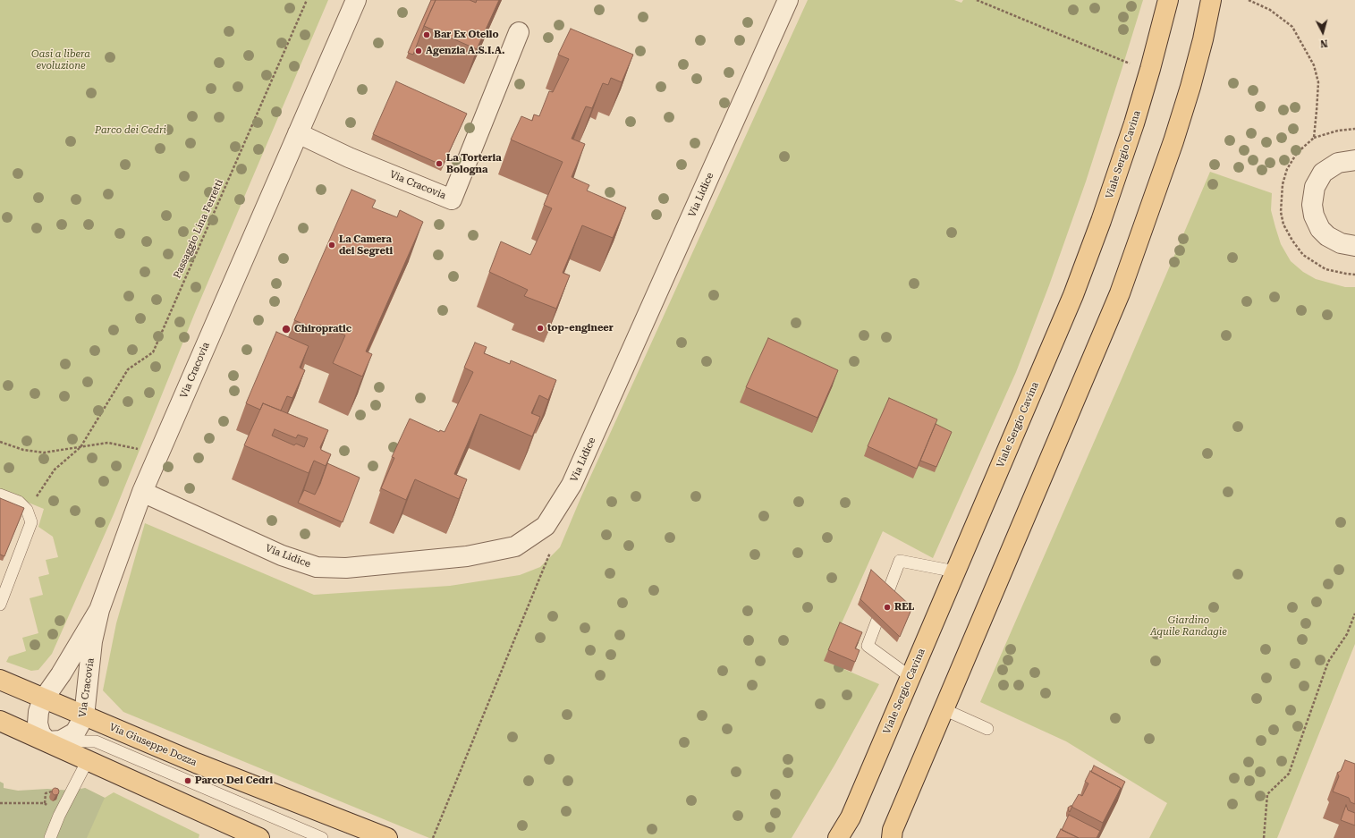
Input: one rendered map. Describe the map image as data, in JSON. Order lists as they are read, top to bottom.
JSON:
{
  "streets": {
    "main road": ["Viale Sergio Cavina", "Via Giuseppe Dozza"],
    "street": ["Via Cracovia", "Via Lidice"],
    "path": ["Passaggio Lina Ferretti"]
  },
  "crossings": [
    ["Via Cracovia", "Via Lidice"],
    ["Via Cracovia", "Via Giuseppe Dozza"]
  ],
  "parks": ["Oasi a libera evoluzione", "Parco dei Cedri", "Giardino Aquile Randagie"],
  "places": [
    "Bar Ex Otello",
    "Agenzia A.S.I.A.",
    "La Torteria Bologna",
    "La Camera dei Segreti",
    "top-engineer",
    "Chiropratic",
    "REL",
    "Parco Dei Cedri"
  ],
  "north": "bottom"
}
